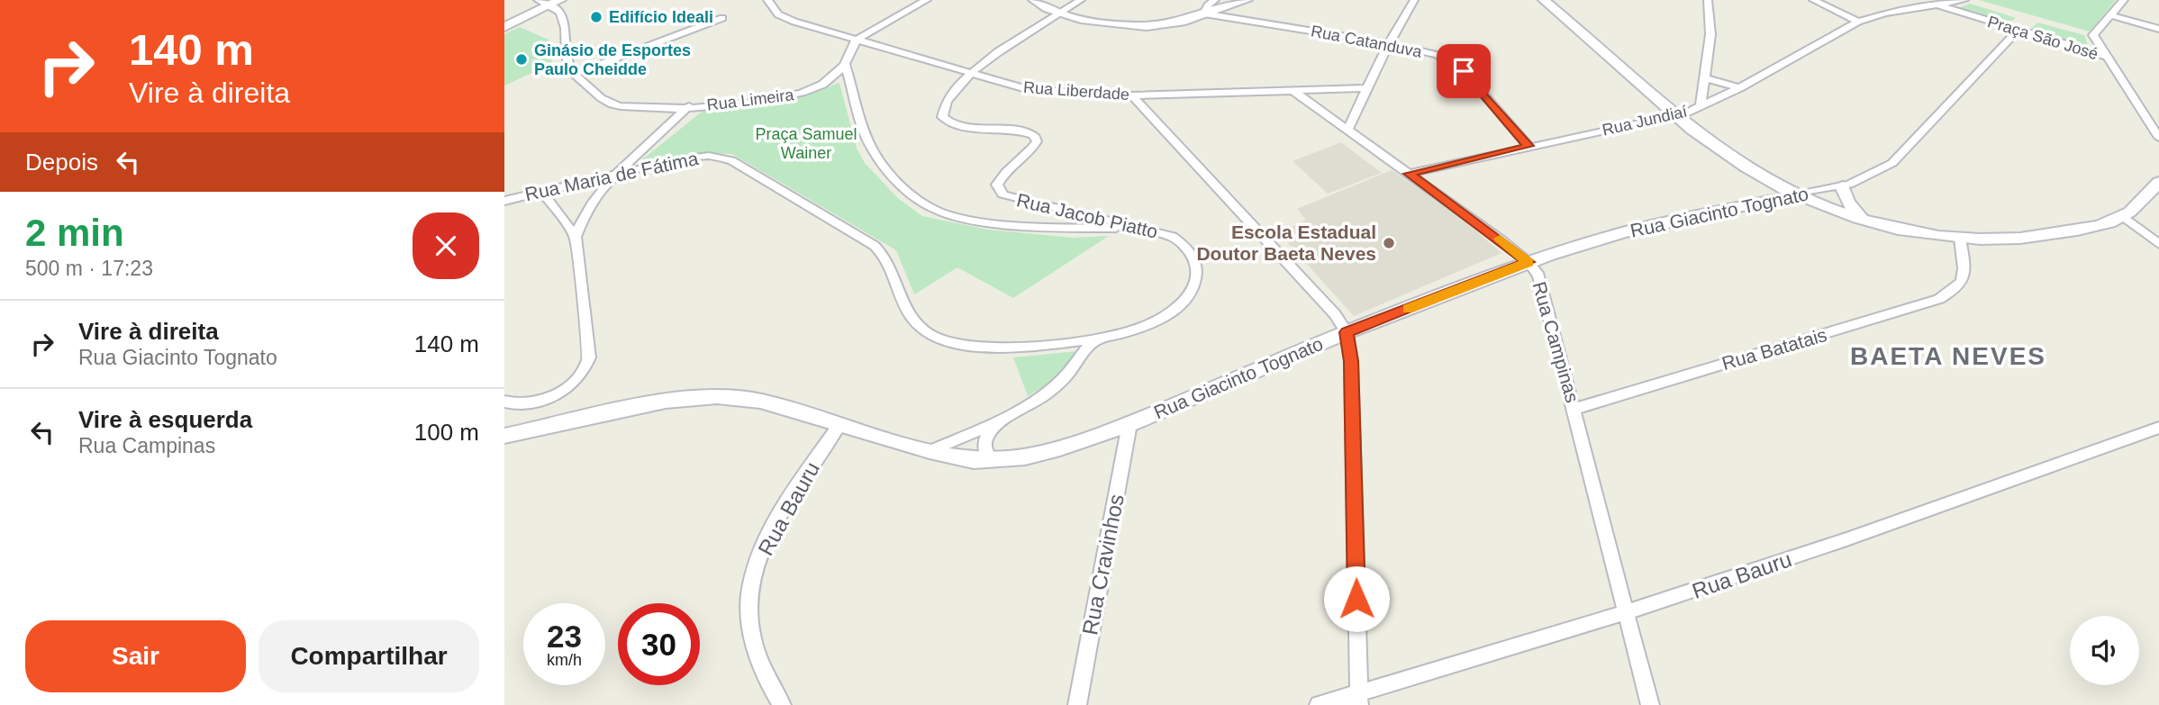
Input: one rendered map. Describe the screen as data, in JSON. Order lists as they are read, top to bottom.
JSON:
{
  "streets": {
    "street": [
      "Praça São José",
      "Rua Catanduva",
      "Rua Liberdade",
      "Rua Limeira",
      "Rua Jundiaí",
      "Rua Maria de Fátima",
      "Rua Giacinto Tognato",
      "Rua Jacob Piatto",
      "Rua Campinas",
      "Rua Batatais",
      "Rua Bauru",
      "Rua Cravinhos"
    ]
  },
  "crossings": [
    ["Praça São José", "Rua Jundiaí"],
    ["Praça São José", "Rua Giacinto Tognato"],
    ["Rua Catanduva", "Rua Jundiaí"],
    ["Rua Liberdade", "Rua Limeira"],
    ["Rua Liberdade", "Rua Jacob Piatto"],
    ["Rua Liberdade", "Rua Campinas"],
    ["Rua Jundiaí", "Rua Campinas"],
    ["Rua Maria de Fátima", "Rua Jacob Piatto"],
    ["Rua Giacinto Tognato", "Rua Campinas"],
    ["Rua Giacinto Tognato", "Rua Bauru"],
    ["Rua Giacinto Tognato", "Rua Cravinhos"],
    ["Rua Campinas", "Rua Batatais"],
    ["Rua Campinas", "Rua Bauru"]
  ],
  "districts": ["BAETA NEVES"],
  "parks": ["Praça Samuel Wainer"],
  "places": ["Edifício Ideali", "Ginásio de Esportes Paulo Cheidde", "Escola Estadual Doutor Baeta Neves"],
  "page": {
    "turn": ["140 m", "Vire à direita"],
    "then": "Depois",
    "heading": ["2 min", "500 m · 17:23"],
    "list": [
      {
        "name": "Vire à direita",
        "note": "Rua Giacinto Tognato",
        "value": "140 m"
      },
      {
        "name": "Vire à esquerda",
        "note": "Rua Campinas",
        "value": "100 m"
      }
    ],
    "speed": "23 km/h",
    "limit": "30",
    "buttons": ["Sair", "Compartilhar"]
  }
}
